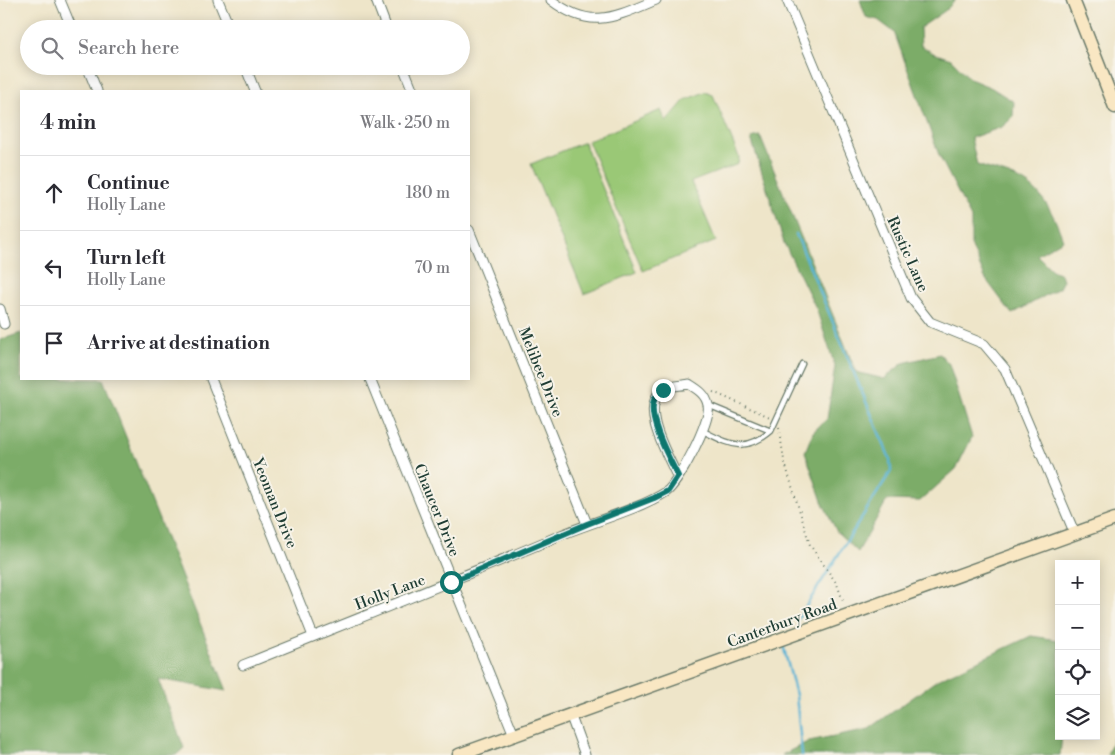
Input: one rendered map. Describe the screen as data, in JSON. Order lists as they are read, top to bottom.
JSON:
{
  "streets": {
    "street": [
      "Rustic Lane",
      "Melibee Drive",
      "Yeoman Drive",
      "Chaucer Drive",
      "Holly Lane",
      "Canterbury Road"
    ]
  },
  "crossings": [
    ["Rustic Lane", "Canterbury Road"],
    ["Melibee Drive", "Holly Lane"],
    ["Yeoman Drive", "Holly Lane"],
    ["Chaucer Drive", "Holly Lane"],
    ["Chaucer Drive", "Canterbury Road"]
  ],
  "page": {
    "search": "Search here",
    "heading": ["4 min", "Walk · 250 m"],
    "list": [
      ["Continue", "Holly Lane", "180 m"],
      ["Turn left", "Holly Lane", "70 m"],
      "Arrive at destination"
    ],
    "map_buttons": ["+", "−"]
  }
}
